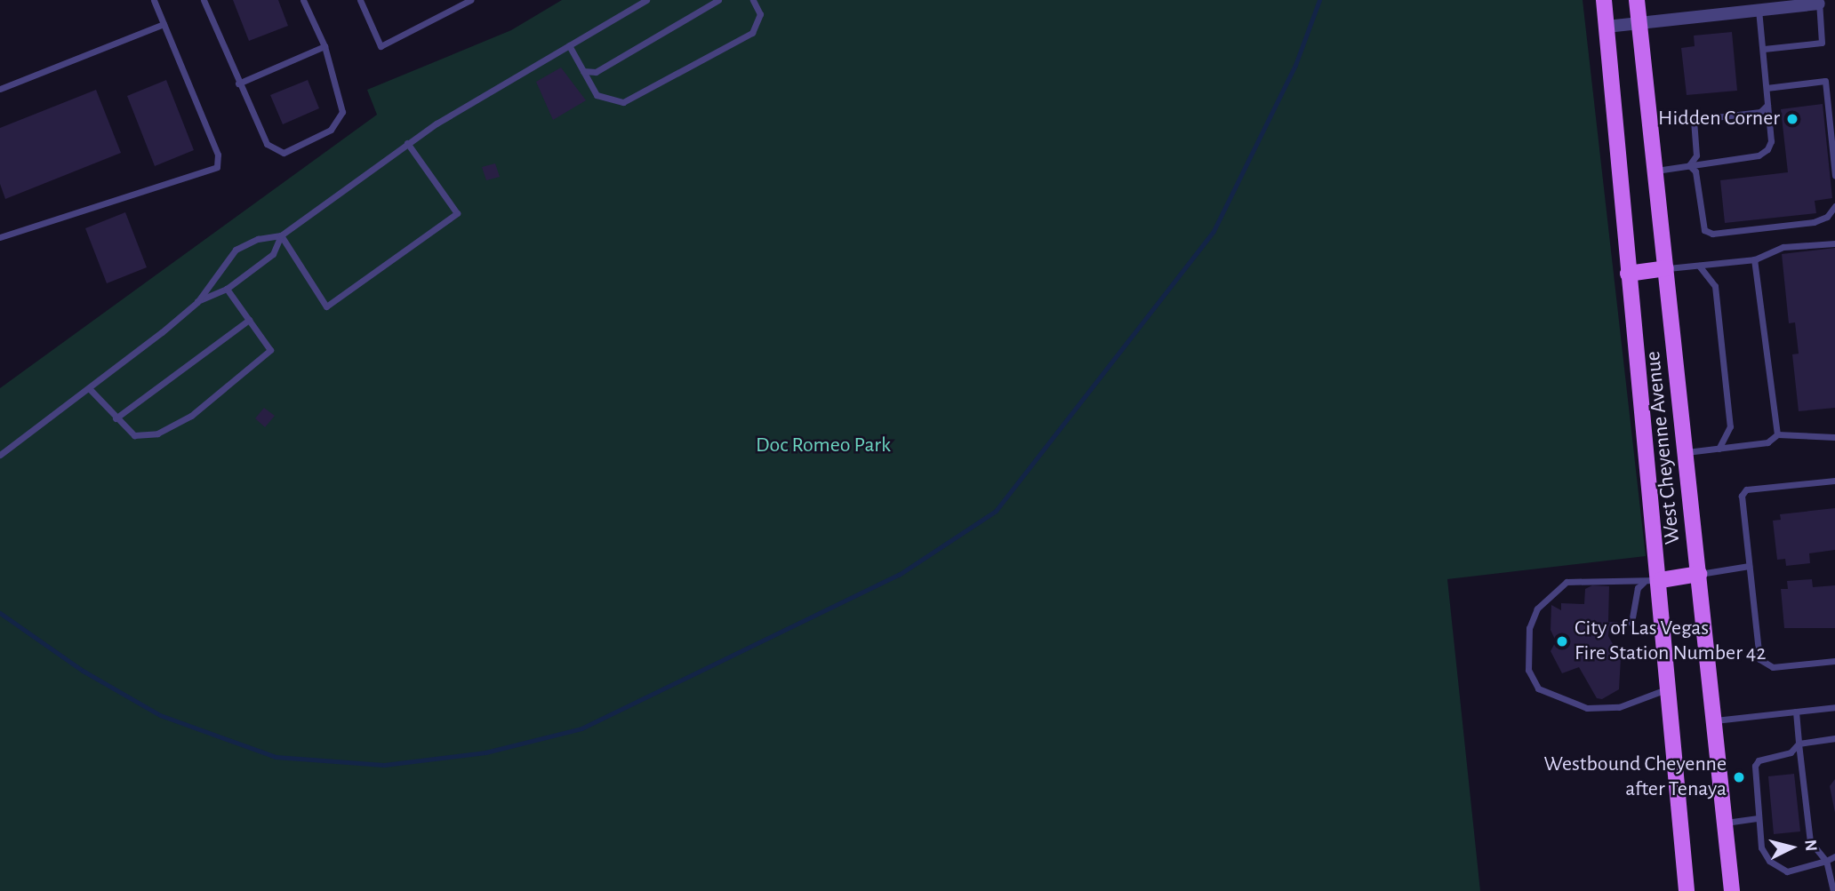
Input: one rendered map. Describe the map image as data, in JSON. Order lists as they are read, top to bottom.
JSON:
{
  "streets": {
    "main road": ["West Cheyenne Avenue"]
  },
  "parks": ["Doc Romeo Park"],
  "places": ["Hidden Corner", "City of Las Vegas Fire Station Number 42", "Westbound Cheyenne after Tenaya"],
  "north": "right"
}
